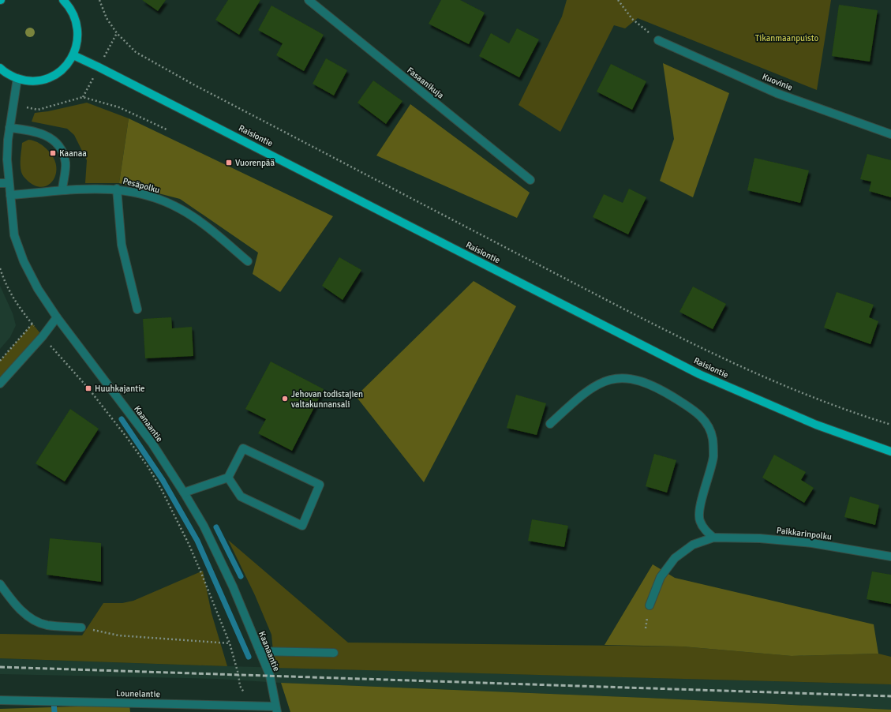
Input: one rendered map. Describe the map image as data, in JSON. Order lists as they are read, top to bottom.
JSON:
{
  "streets": {
    "main road": ["Raisiontie"],
    "street": [
      "Kuovinie",
      "Fasaanikuja",
      "Pesäpolku",
      "Kaanaantie",
      "Paikkarinpolku",
      "Lounelantie"
    ]
  },
  "crossings": [
    ["Pesäpolku", "Kaanaantie"],
    ["Kaanaantie", "Lounelantie"]
  ],
  "parks": ["Tikanmaanpuisto"],
  "places": {
    "transit": ["Kaanaa", "Vuorenpää", "Huuhkajantie"],
    "other": ["Jehovan todistajien valtakunnansali"]
  }
}
